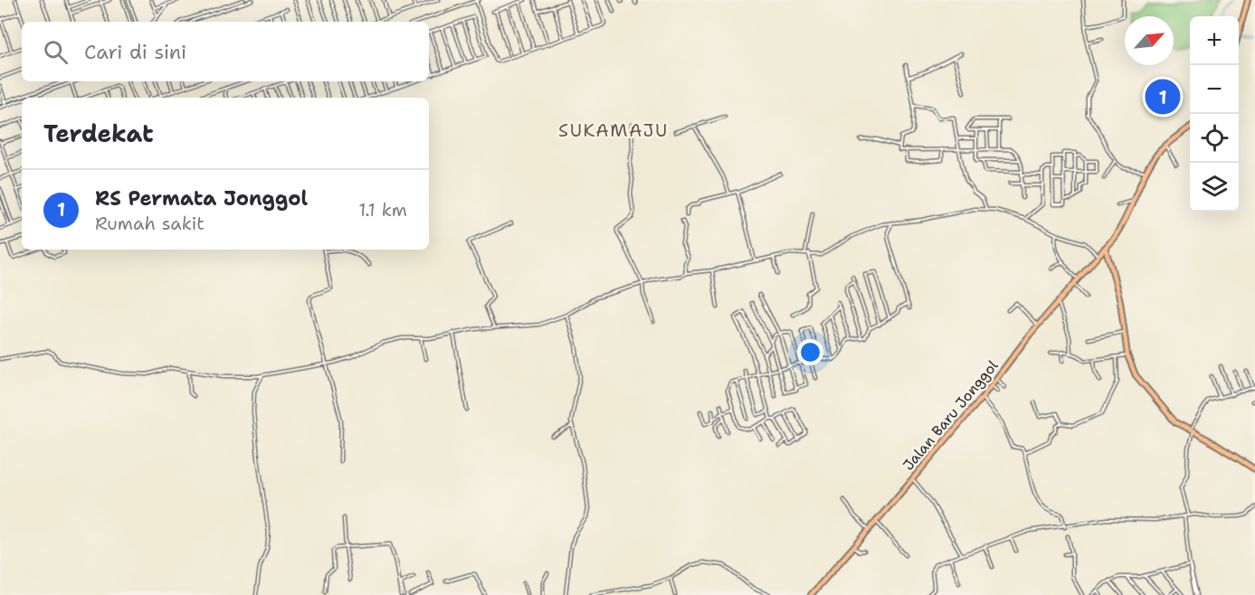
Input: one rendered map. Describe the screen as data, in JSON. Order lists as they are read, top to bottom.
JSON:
{
  "streets": {
    "main road": ["Jalan Baru Jonggol"]
  },
  "districts": ["SUKAMAJU"],
  "north": "top right",
  "page": {
    "map_buttons": ["+", "−"],
    "search": "Cari di sini",
    "pins": "1",
    "heading": "Terdekat",
    "list": [
      {
        "mark": "1",
        "name": "RS Permata Jonggol",
        "note": "Rumah sakit",
        "value": "1.1 km"
      }
    ]
  }
}
